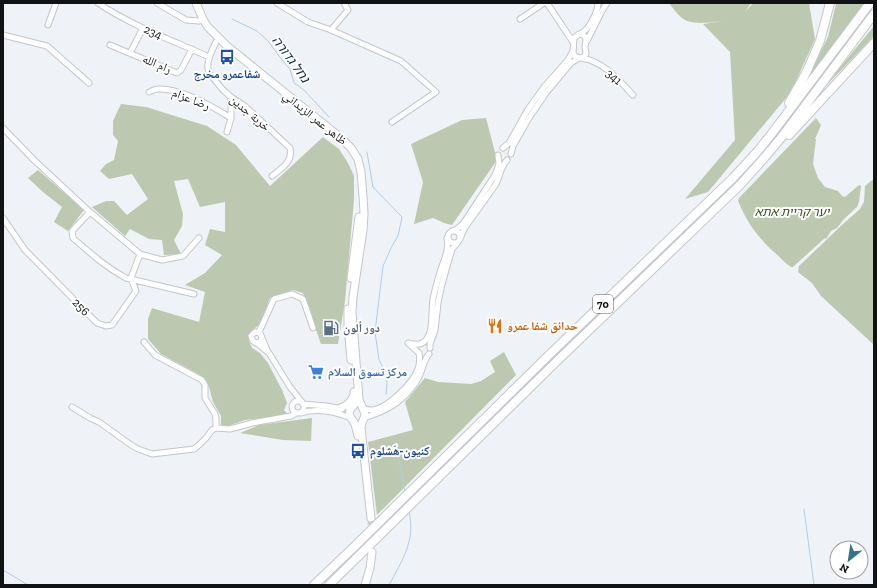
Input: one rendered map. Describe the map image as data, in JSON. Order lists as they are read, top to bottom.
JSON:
{
  "streets": {
    "highway": ["70"],
    "main road": ["ظاهر عمر الزيداني"],
    "street": [
      "234",
      "رام الله",
      "341",
      "رضا عزام",
      "خربة جدين",
      "256"
    ]
  },
  "crossings": [
    ["234", "رام الله"],
    ["234", "خربة جدين"]
  ],
  "water": ["נחל גדורה"],
  "parks": ["יער קריית אתא"],
  "places": {
    "bus stop": ["شفاعمرو مخرج", "كنيون-هَشلوم"],
    "restaurant": ["حدائق شفا عمرو"],
    "fuel station": ["دور ألون"],
    "supermarket": ["مركز تسوق السلام"]
  },
  "north": "bottom left"
}
